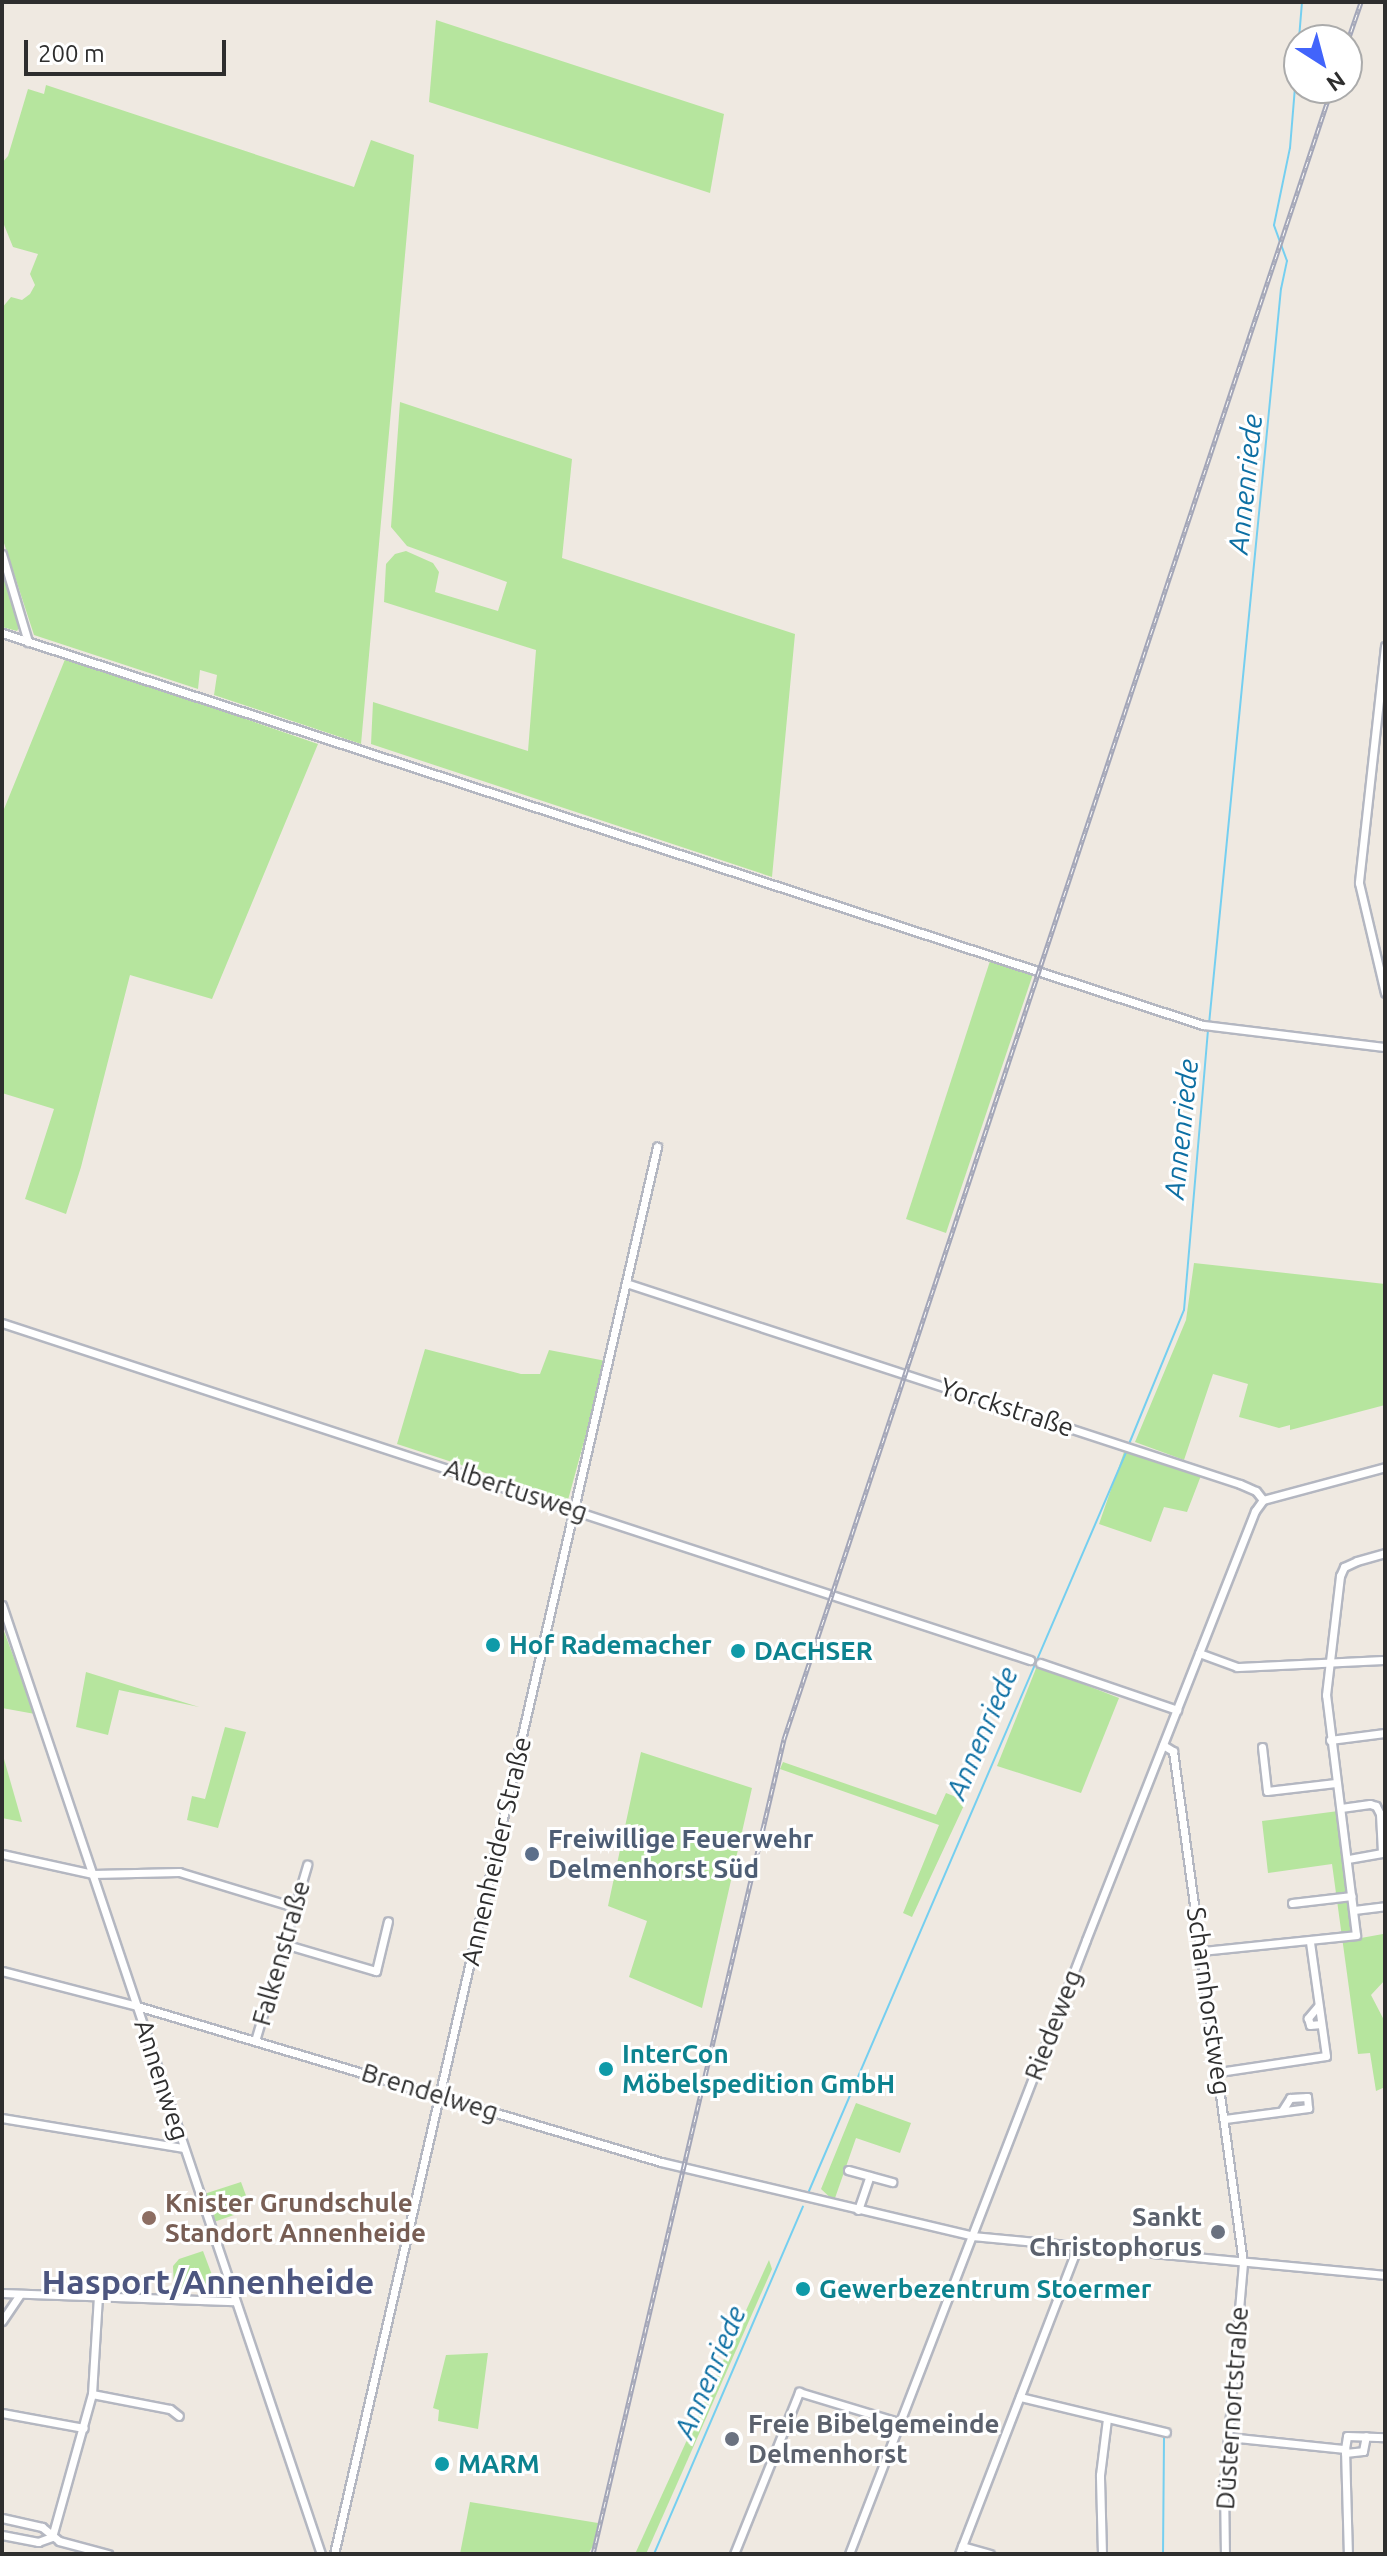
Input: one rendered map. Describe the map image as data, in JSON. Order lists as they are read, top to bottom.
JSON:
{
  "streets": {
    "street": [
      "Yorckstraße",
      "Albertusweg",
      "Annenheider Straße",
      "Falkenstraße",
      "Scharnhorstweg",
      "Riedeweg",
      "Annenweg",
      "Brendelweg",
      "Düsternortstraße"
    ]
  },
  "crossings": [
    ["Yorckstraße", "Annenheider Straße"],
    ["Yorckstraße", "Riedeweg"],
    ["Albertusweg", "Annenheider Straße"],
    ["Annenheider Straße", "Brendelweg"],
    ["Falkenstraße", "Brendelweg"],
    ["Scharnhorstweg", "Riedeweg"],
    ["Scharnhorstweg", "Brendelweg"],
    ["Scharnhorstweg", "Düsternortstraße"],
    ["Riedeweg", "Brendelweg"],
    ["Annenweg", "Brendelweg"],
    ["Brendelweg", "Düsternortstraße"]
  ],
  "districts": ["Hasport/Annenheide"],
  "water": ["Annenriede"],
  "places": [
    "Hof Rademacher",
    "DACHSER",
    "Freiwillige Feuerwehr Delmenhorst Süd",
    "InterCon Möbelspedition GmbH",
    "Knister Grundschule Standort Annenheide",
    "Sankt Christophorus",
    "Gewerbezentrum Stoermer",
    "Freie Bibelgemeinde Delmenhorst",
    "MARM"
  ],
  "scale_bar": "200 m",
  "north": "bottom right"
}
